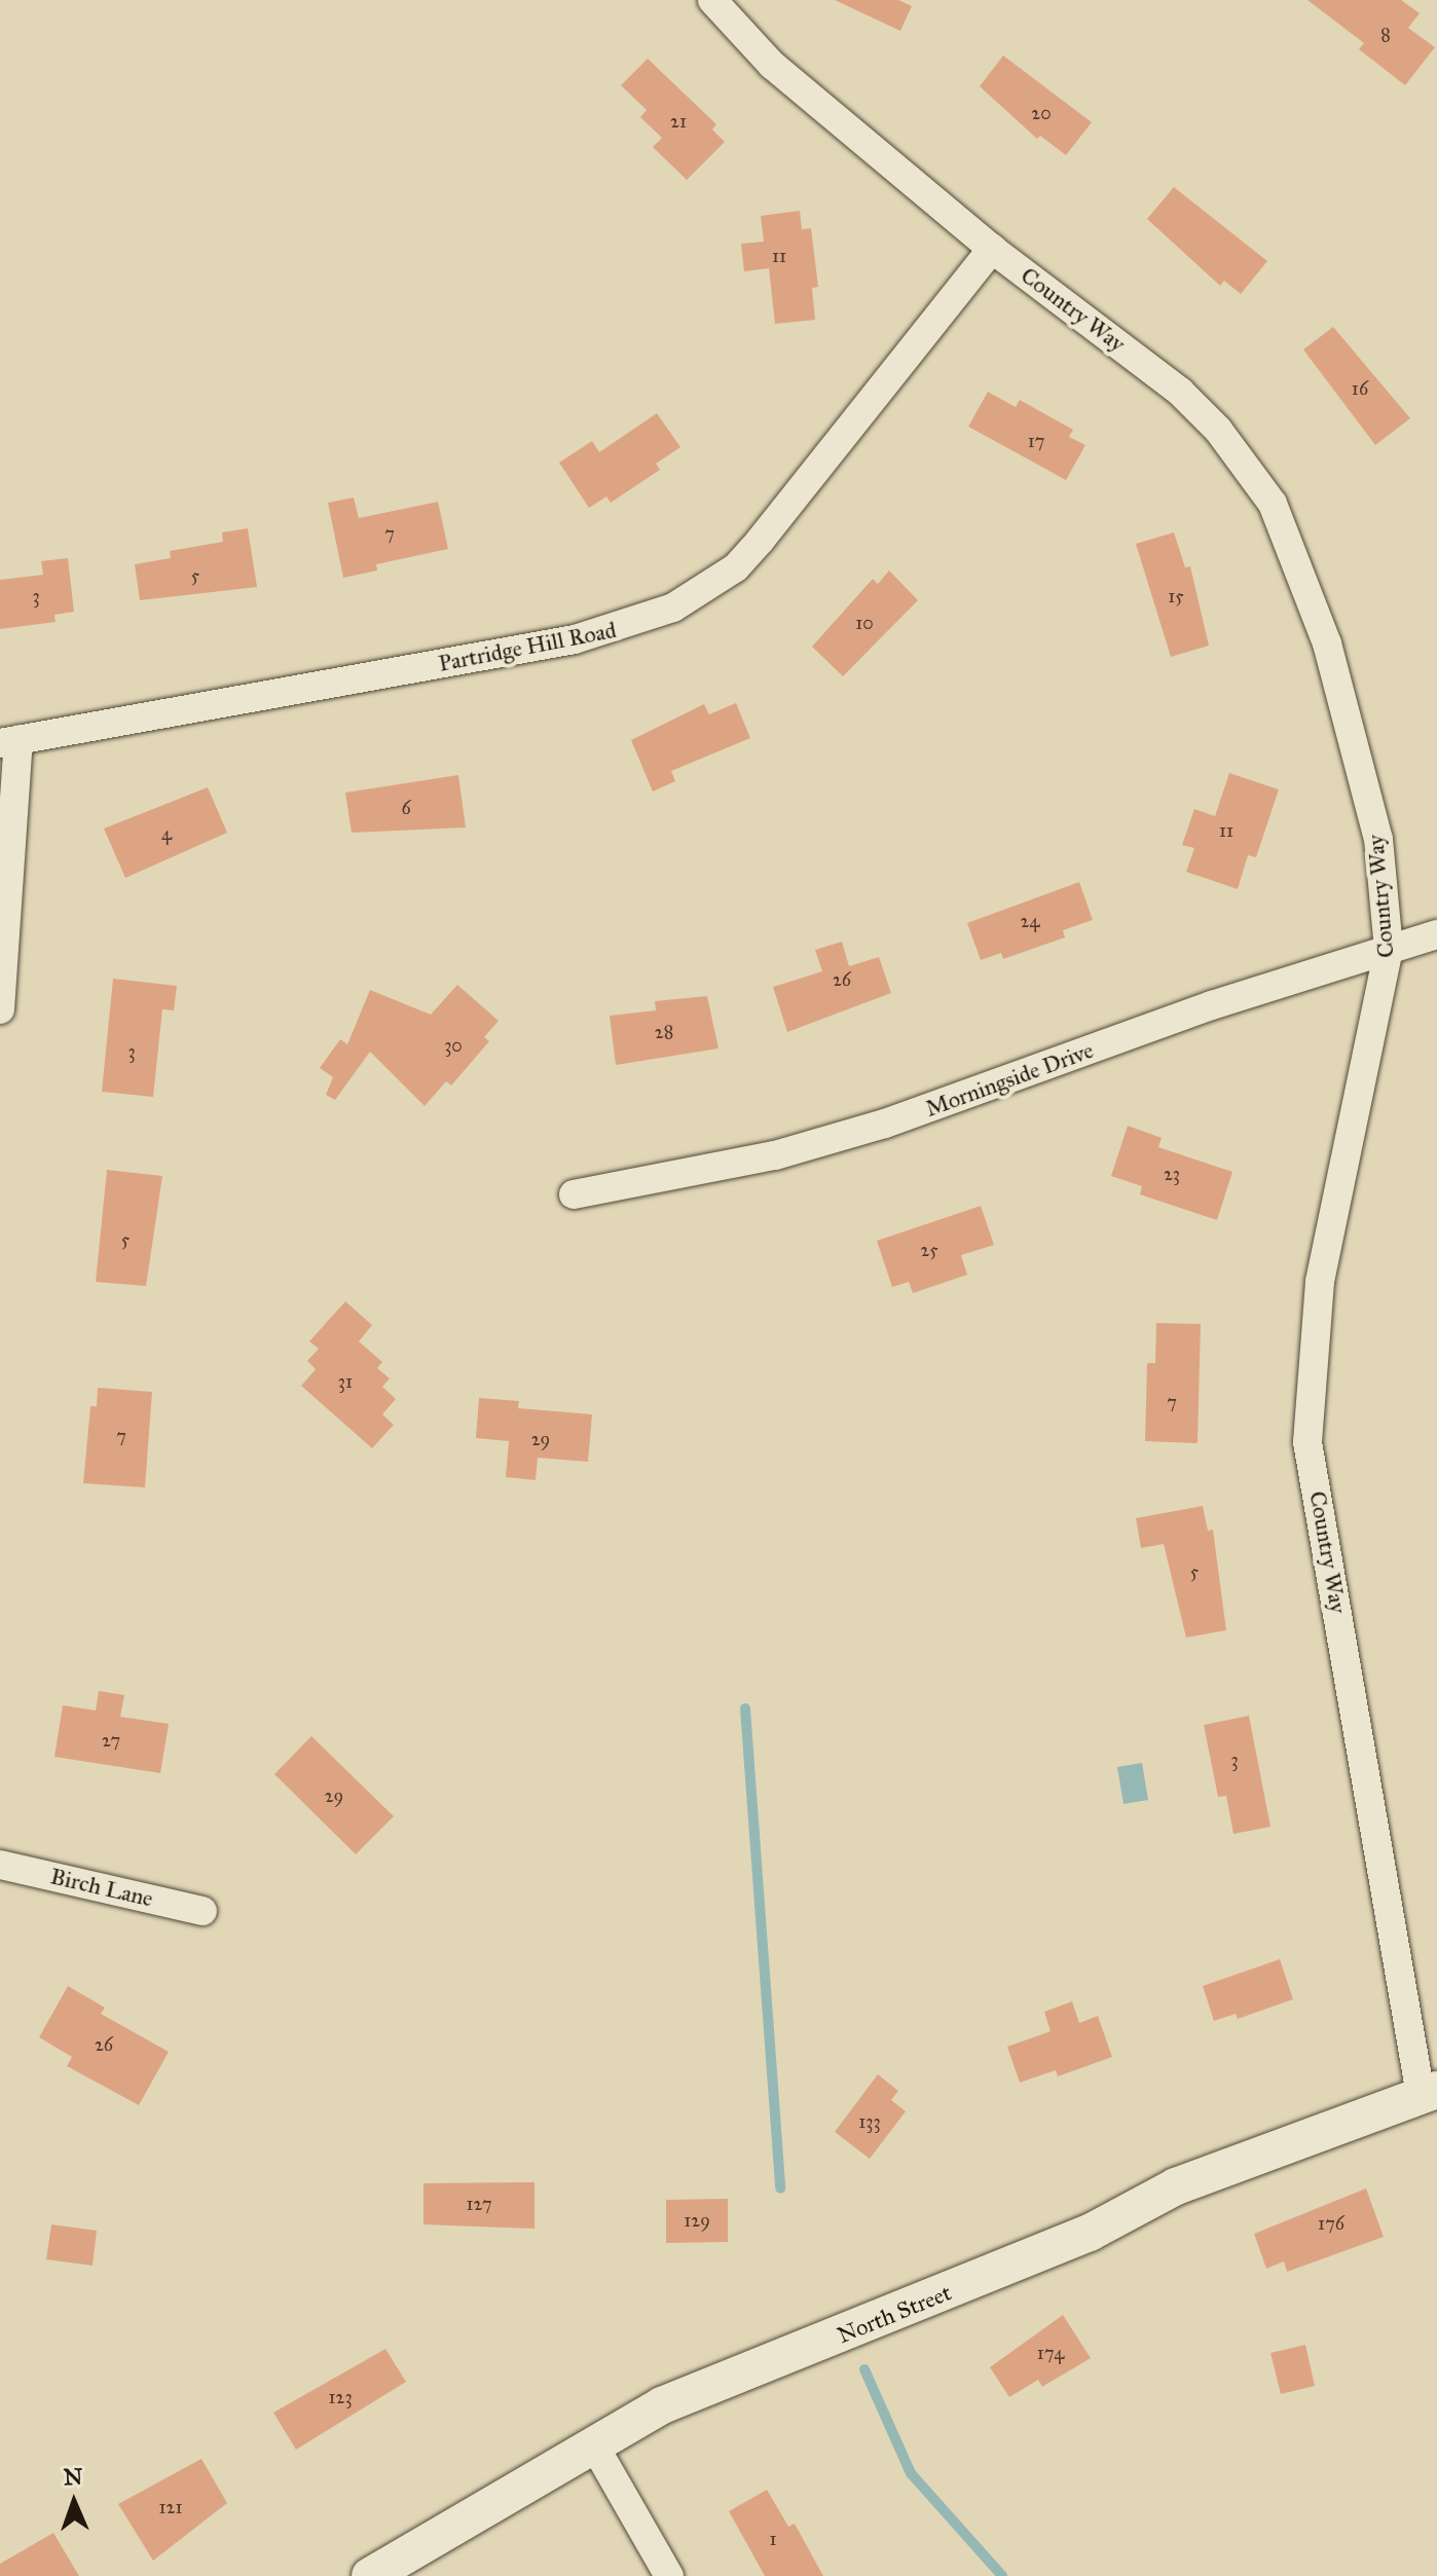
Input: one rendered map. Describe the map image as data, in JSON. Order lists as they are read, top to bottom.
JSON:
{
  "streets": {
    "street": [
      "Country Way",
      "Partridge Hill Road",
      "Morningside Drive",
      "Birch Lane",
      "North Street"
    ]
  },
  "crossings": [
    ["Country Way", "Partridge Hill Road"],
    ["Country Way", "Morningside Drive"],
    ["Country Way", "North Street"]
  ],
  "house_numbers": [
    "8",
    "20",
    "21",
    "11",
    "16",
    "17",
    "7",
    "5",
    "3",
    "15",
    "10",
    "6",
    "11",
    "4",
    "24",
    "26",
    "28",
    "30",
    "3",
    "23",
    "5",
    "25",
    "31",
    "7",
    "7",
    "29",
    "5",
    "27",
    "3",
    "29",
    "26",
    "133",
    "127",
    "129",
    "176",
    "174",
    "123",
    "121",
    "1"
  ],
  "north": "top"
}
